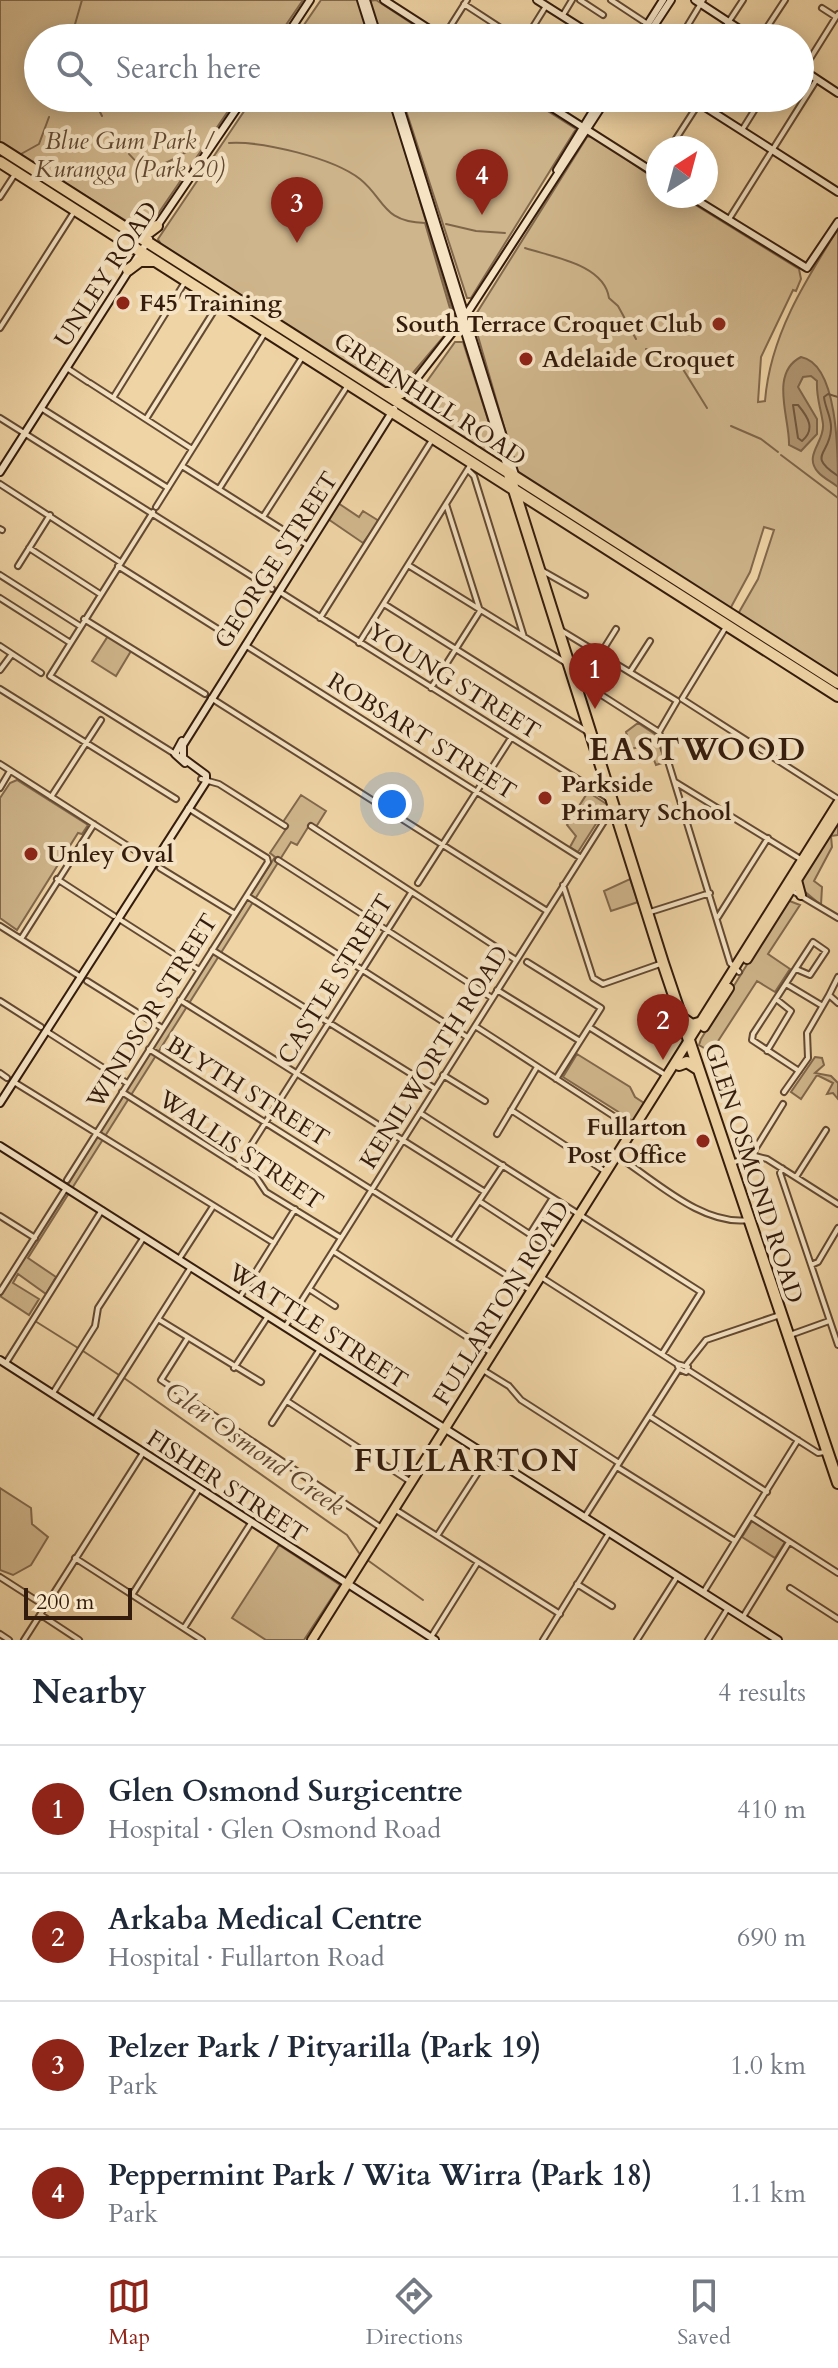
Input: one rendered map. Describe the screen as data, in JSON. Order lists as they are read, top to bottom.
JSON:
{
  "streets": {
    "highway": ["GREENHILL ROAD", "GLEN OSMOND ROAD"],
    "main road": ["FULLARTON ROAD"],
    "street": [
      "UNLEY ROAD",
      "GEORGE STREET",
      "YOUNG STREET",
      "ROBSART STREET",
      "CASTLE STREET",
      "WINDSOR STREET",
      "KENILWORTH ROAD",
      "BLYTH STREET",
      "WALLIS STREET",
      "WATTLE STREET",
      "FISHER STREET"
    ]
  },
  "crossings": [
    ["UNLEY ROAD", "GREENHILL ROAD"],
    ["UNLEY ROAD", "YOUNG STREET"],
    ["GREENHILL ROAD", "GEORGE STREET"],
    ["GREENHILL ROAD", "GLEN OSMOND ROAD"],
    ["GEORGE STREET", "YOUNG STREET"],
    ["GEORGE STREET", "ROBSART STREET"],
    ["GEORGE STREET", "GLEN OSMOND ROAD"],
    ["YOUNG STREET", "CASTLE STREET"],
    ["YOUNG STREET", "KENILWORTH ROAD"],
    ["YOUNG STREET", "GLEN OSMOND ROAD"],
    ["ROBSART STREET", "CASTLE STREET"],
    ["ROBSART STREET", "KENILWORTH ROAD"],
    ["CASTLE STREET", "BLYTH STREET"],
    ["CASTLE STREET", "WALLIS STREET"],
    ["WINDSOR STREET", "BLYTH STREET"],
    ["WINDSOR STREET", "WALLIS STREET"],
    ["WINDSOR STREET", "WATTLE STREET"],
    ["KENILWORTH ROAD", "BLYTH STREET"],
    ["KENILWORTH ROAD", "WALLIS STREET"],
    ["KENILWORTH ROAD", "GLEN OSMOND ROAD"],
    ["KENILWORTH ROAD", "WATTLE STREET"],
    ["BLYTH STREET", "FULLARTON ROAD"],
    ["GLEN OSMOND ROAD", "FULLARTON ROAD"],
    ["FULLARTON ROAD", "WATTLE STREET"],
    ["FULLARTON ROAD", "FISHER STREET"]
  ],
  "districts": ["EASTWOOD", "FULLARTON"],
  "water": ["Glen Osmond Creek"],
  "parks": ["Blue Gum Park / Kurangga (Park 20)"],
  "places": [
    "F45 Training",
    "South Terrace Croquet Club",
    "Adelaide Croquet",
    "Parkside Primary School",
    "Unley Oval",
    "Fullarton Post Office"
  ],
  "scale_bar": "200 m",
  "north": "top right",
  "page": {
    "search": "Search here",
    "pins": [
      "4",
      "3",
      "1",
      "2"
    ],
    "scale": "200 m",
    "heading": ["Nearby", "4 results"],
    "list": [
      {
        "mark": "1",
        "name": "Glen Osmond Surgicentre",
        "note": "Hospital · Glen Osmond Road",
        "value": "410 m"
      },
      {
        "mark": "2",
        "name": "Arkaba Medical Centre",
        "note": "Hospital · Fullarton Road",
        "value": "690 m"
      },
      {
        "mark": "3",
        "name": "Pelzer Park / Pityarilla (Park 19)",
        "note": "Park",
        "value": "1.0 km"
      },
      {
        "mark": "4",
        "name": "Peppermint Park / Wita Wirra (Park 18)",
        "note": "Park",
        "value": "1.1 km"
      }
    ],
    "nav": ["Map", "Directions", "Saved"]
  }
}
